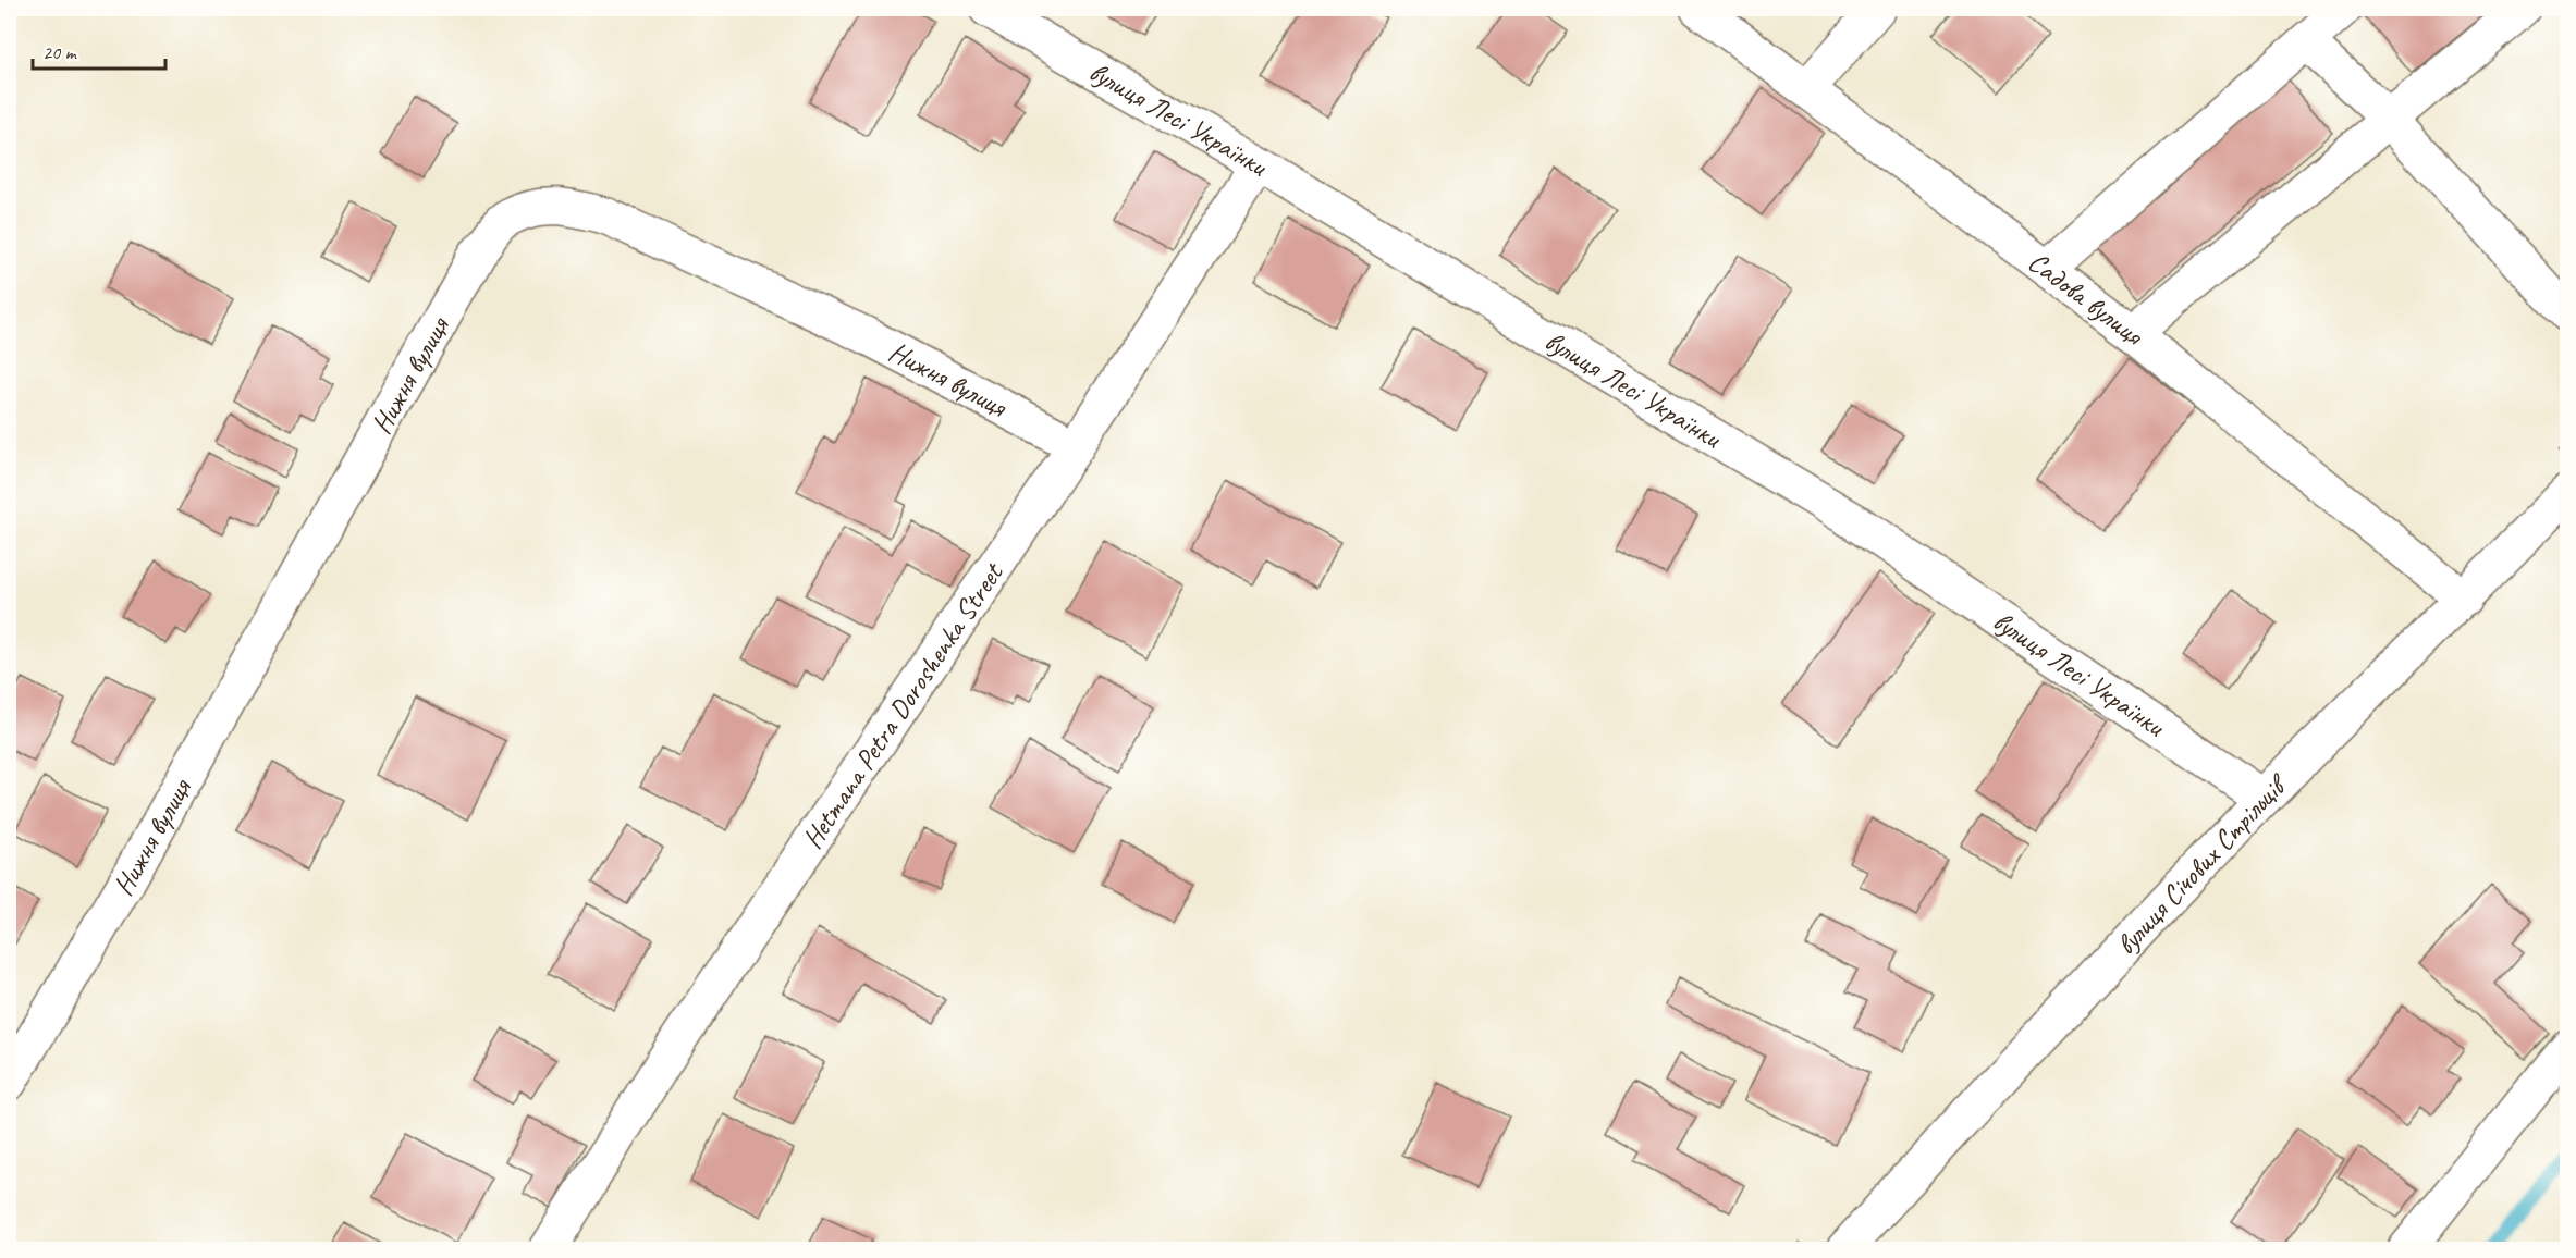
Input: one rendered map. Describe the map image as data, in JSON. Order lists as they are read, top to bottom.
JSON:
{
  "streets": {
    "street": [
      "вулиця Лесі Українки",
      "Садова вулиця",
      "Нижня вулиця",
      "Hetmana Petra Doroshenka Street",
      "вулиця Січових Стрільців"
    ]
  },
  "crossings": [
    ["вулиця Лесі Українки", "Hetmana Petra Doroshenka Street"],
    ["вулиця Лесі Українки", "вулиця Січових Стрільців"],
    ["Садова вулиця", "вулиця Січових Стрільців"],
    ["Нижня вулиця", "Hetmana Petra Doroshenka Street"]
  ],
  "scale_bar": "20 m"
}
